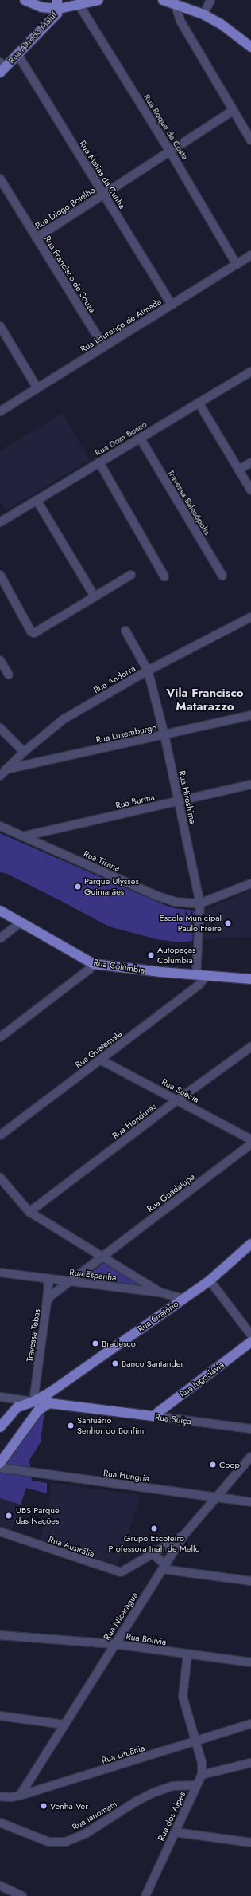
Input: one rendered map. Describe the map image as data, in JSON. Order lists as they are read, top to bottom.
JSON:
{
  "streets": {
    "main road": [
      "Rua Alfredo Maluf",
      "Rua Colúmbia",
      "Rua Oratório",
      "Rua Iugoslávia",
      "Rua Suíça"
    ],
    "street": [
      "Rua Roque da Costa",
      "Rua Matias da Cunha",
      "Rua Diogo Botelho",
      "Rua Francisco de Souza",
      "Rua Lourenço de Almada",
      "Rua Dom Bosco",
      "Travessa Salesópolis",
      "Rua Andorra",
      "Rua Luxemburgo",
      "Rua Hiroshima",
      "Rua Burma",
      "Rua Tirana",
      "Rua Guatemala",
      "Rua Suécia",
      "Rua Honduras",
      "Rua Guadalupe",
      "Rua Espanha",
      "Travessa Tebas",
      "Rua Hungria",
      "Rua Austrália",
      "Rua Nicaragua",
      "Rua Bolívia",
      "Rua Lituânia",
      "Rua Ianomani",
      "Rua dos Alpes"
    ]
  },
  "crossings": [
    ["Rua Alfredo Maluf", "Rua Matias da Cunha"],
    ["Rua Roque da Costa", "Rua Diogo Botelho"],
    ["Rua Roque da Costa", "Rua Lourenço de Almada"],
    ["Rua Matias da Cunha", "Rua Diogo Botelho"],
    ["Rua Matias da Cunha", "Rua Lourenço de Almada"],
    ["Rua Diogo Botelho", "Rua Francisco de Souza"],
    ["Rua Francisco de Souza", "Rua Lourenço de Almada"],
    ["Rua Dom Bosco", "Travessa Salesópolis"],
    ["Rua Andorra", "Rua Luxemburgo"],
    ["Rua Andorra", "Rua Hiroshima"],
    ["Rua Luxemburgo", "Rua Hiroshima"],
    ["Rua Hiroshima", "Rua Burma"],
    ["Rua Hiroshima", "Rua Tirana"],
    ["Rua Hiroshima", "Rua Colúmbia"],
    ["Rua Burma", "Rua Tirana"],
    ["Rua Colúmbia", "Rua Guatemala"],
    ["Rua Guatemala", "Rua Suécia"],
    ["Rua Suécia", "Rua Honduras"],
    ["Rua Guadalupe", "Rua Espanha"],
    ["Rua Guadalupe", "Travessa Tebas"],
    ["Rua Espanha", "Rua Oratório"],
    ["Rua Espanha", "Travessa Tebas"],
    ["Rua Oratório", "Travessa Tebas"],
    ["Rua Oratório", "Rua Suíça"],
    ["Travessa Tebas", "Rua Suíça"],
    ["Rua Iugoslávia", "Rua Suíça"],
    ["Rua Hungria", "Rua Nicaragua"],
    ["Rua Austrália", "Rua Nicaragua"],
    ["Rua Nicaragua", "Rua Bolívia"],
    ["Rua Nicaragua", "Rua Lituânia"],
    ["Rua Ianomani", "Rua dos Alpes"]
  ],
  "districts": ["Vila Francisco Matarazzo"],
  "places": [
    "Parque Ulysses Guimarães",
    "Escola Municipal Paulo Freire",
    "Autopeças Columbia",
    "Bradesco",
    "Banco Santander",
    "Santuário Senhor do Bonfim",
    "Coop",
    "UBS Parque das Nações",
    "Grupo Escoteiro Professora Inah de Mello",
    "Venha Ver"
  ]
}
